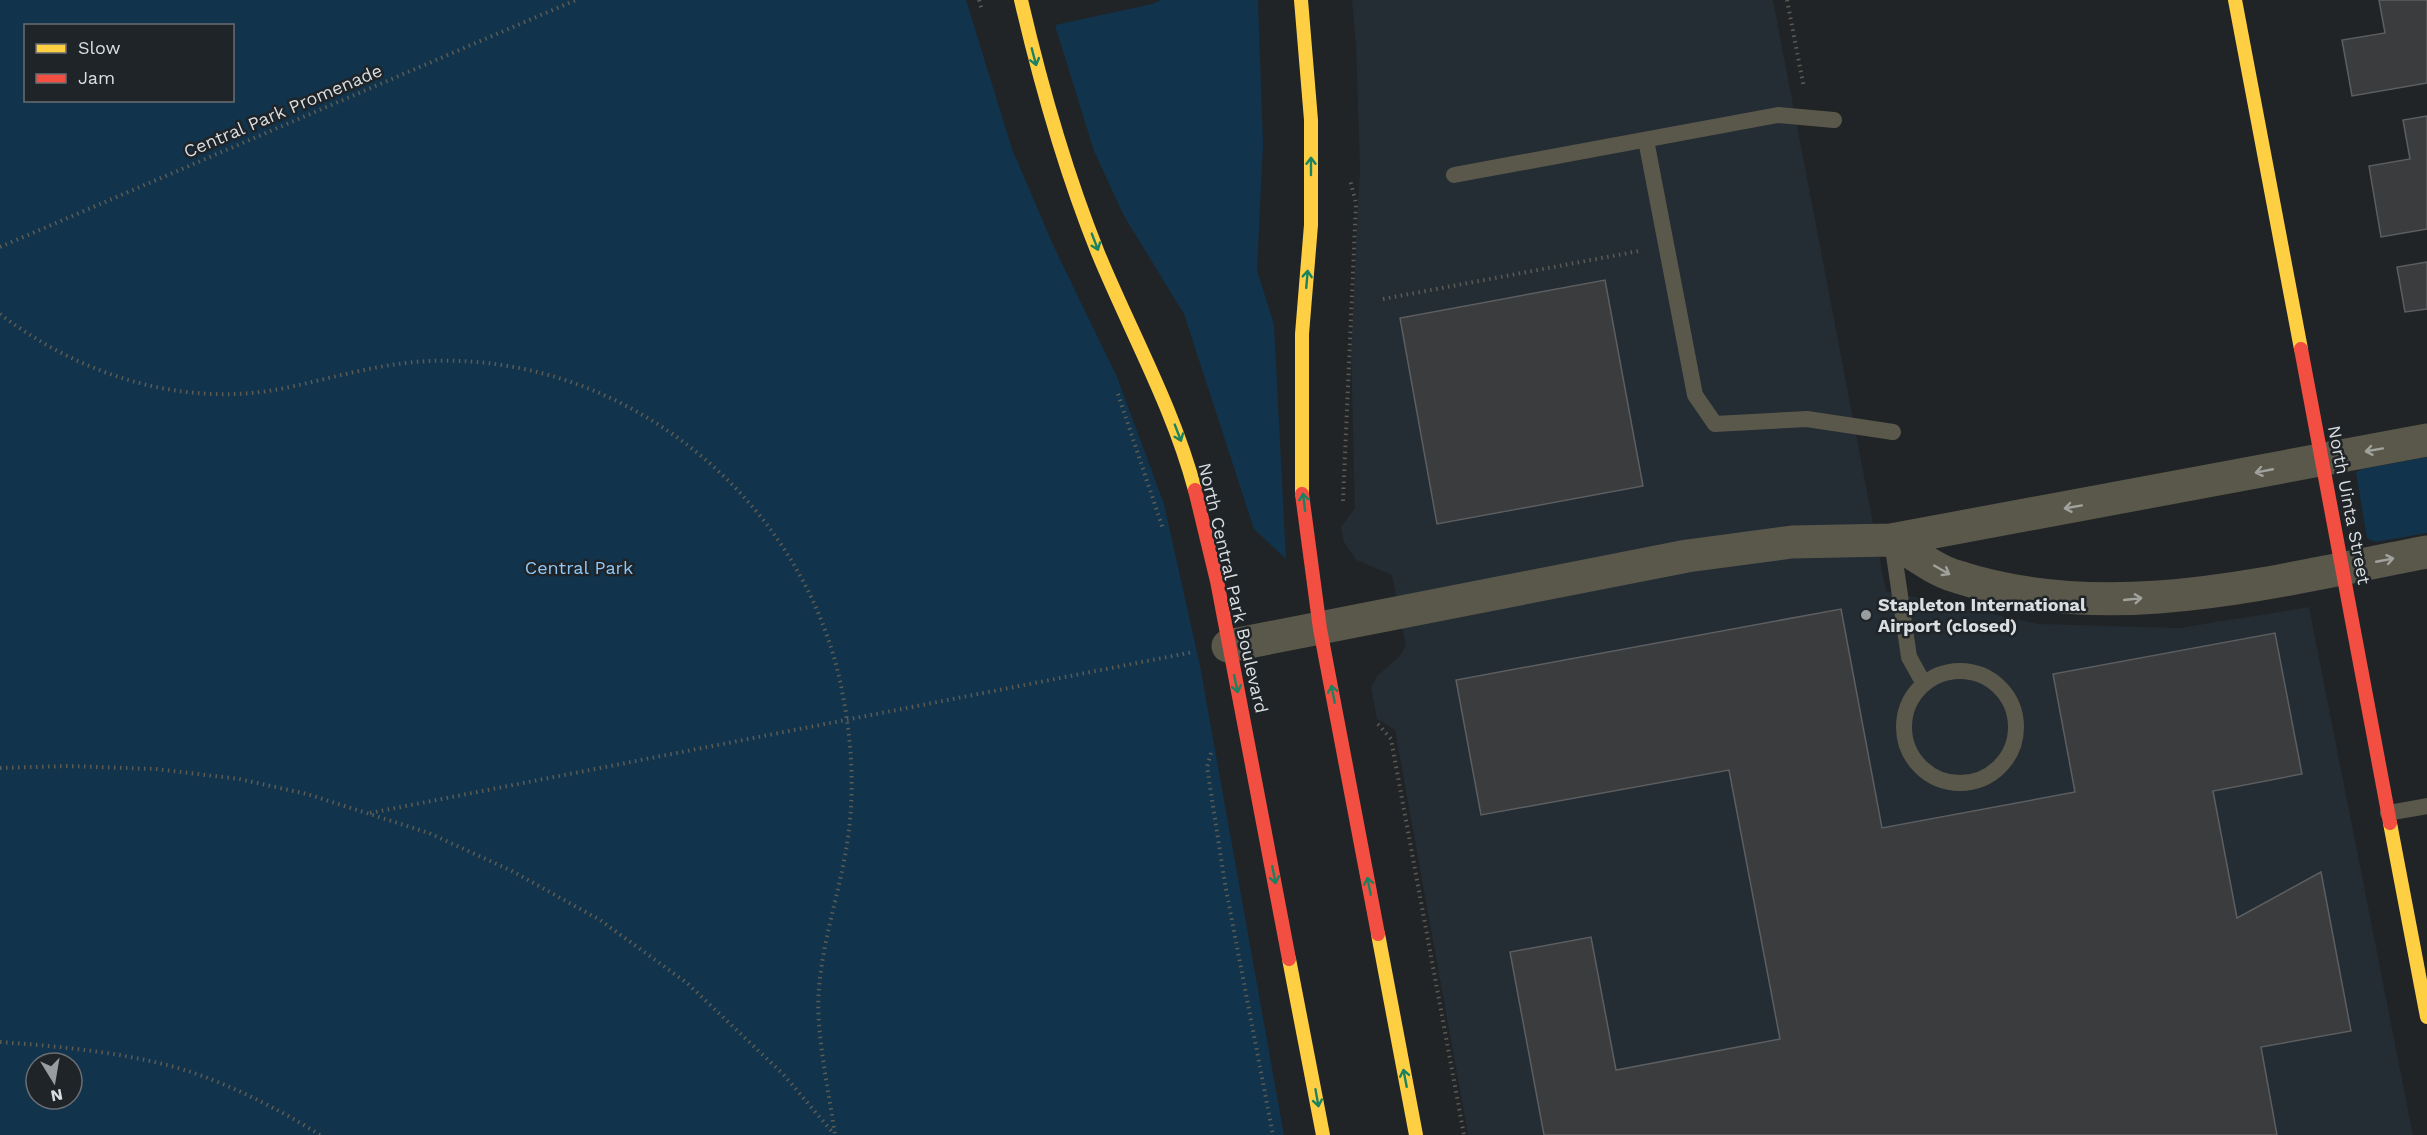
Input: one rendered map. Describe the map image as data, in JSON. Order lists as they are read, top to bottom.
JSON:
{
  "streets": {
    "main road": ["North Uinta Street", "North Central Park Boulevard"],
    "path": ["Central Park Promenade"]
  },
  "parks": ["Central Park"],
  "places": ["Stapleton International Airport (closed)"],
  "legend": ["Slow", "Jam"],
  "north": "bottom"
}
